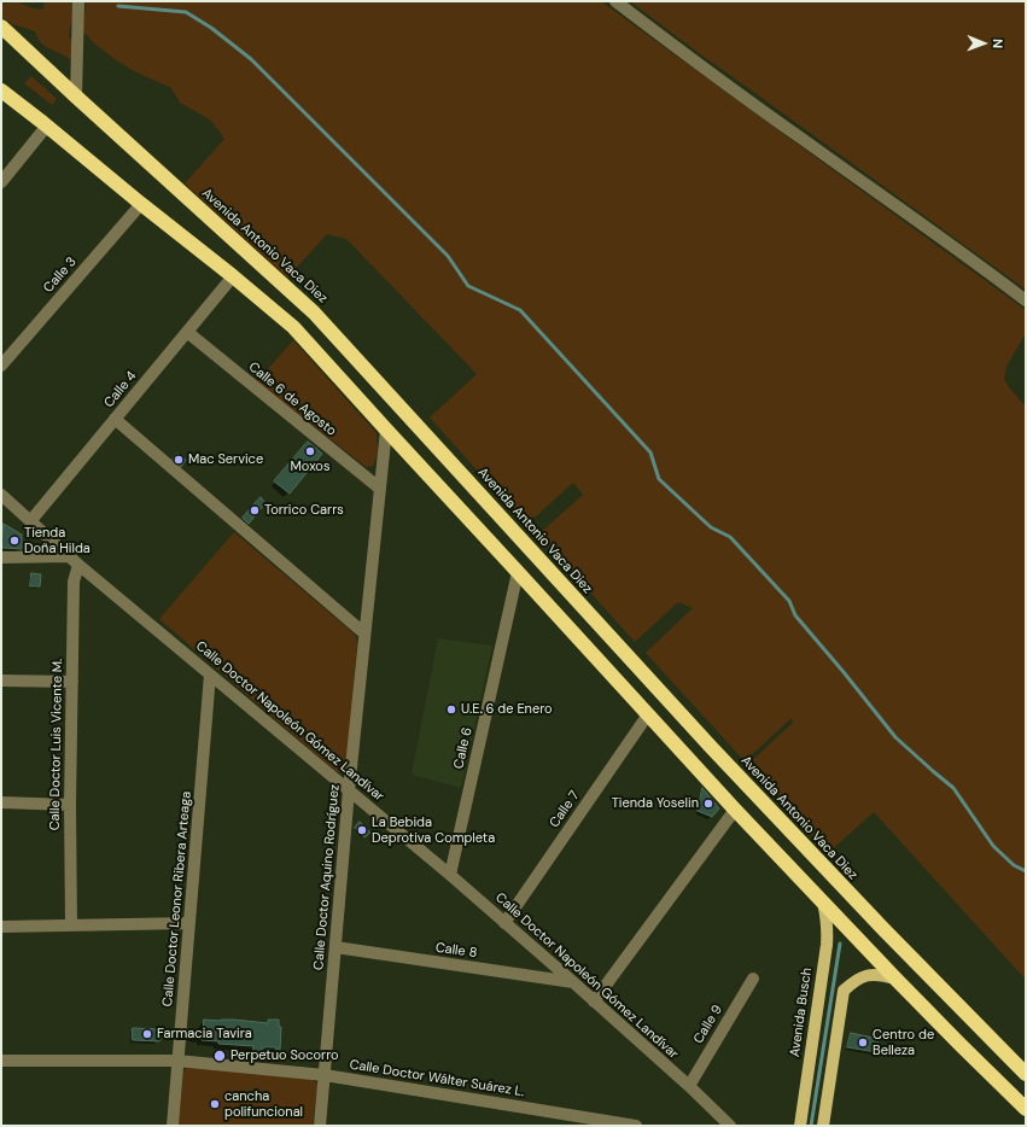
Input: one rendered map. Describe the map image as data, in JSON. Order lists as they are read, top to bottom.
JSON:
{
  "streets": {
    "highway": ["Avenida Antonio Vaca Diez"],
    "main road": ["Avenida Busch"],
    "street": [
      "Calle 3",
      "Calle 4",
      "Calle 6 de Agosto",
      "Calle Doctor Napoleón Gómez Landívar",
      "Calle Doctor Luis Vicente M.",
      "Calle 6",
      "Calle 7",
      "Calle Doctor Aquino Rodríguez",
      "Calle Doctor Leonor Ribera Arteaga",
      "Calle 8",
      "Calle 9",
      "Calle Doctor Wálter Suárez L."
    ]
  },
  "crossings": [
    ["Calle 4", "Calle 6 de Agosto"],
    ["Calle 4", "Calle Doctor Napoleón Gómez Landívar"],
    ["Calle 6 de Agosto", "Calle Doctor Aquino Rodríguez"],
    ["Calle Doctor Napoleón Gómez Landívar", "Calle Doctor Luis Vicente M."],
    ["Calle Doctor Napoleón Gómez Landívar", "Calle 6"],
    ["Calle Doctor Napoleón Gómez Landívar", "Calle 7"],
    ["Calle Doctor Napoleón Gómez Landívar", "Calle Doctor Aquino Rodríguez"],
    ["Calle Doctor Napoleón Gómez Landívar", "Calle Doctor Leonor Ribera Arteaga"],
    ["Calle Doctor Napoleón Gómez Landívar", "Calle 8"],
    ["Calle Doctor Napoleón Gómez Landívar", "Calle 9"],
    ["Calle Doctor Aquino Rodríguez", "Calle 8"],
    ["Calle Doctor Aquino Rodríguez", "Calle Doctor Wálter Suárez L."],
    ["Calle Doctor Leonor Ribera Arteaga", "Calle Doctor Wálter Suárez L."]
  ],
  "places": [
    "Moxos",
    "Mac Service",
    "Torrico Carrs",
    "Tienda Doña Hilda",
    "U.E. 6 de Enero",
    "Tienda Yoselin",
    "La Bebida Deprotiva Completa",
    "Farmacia Tavira",
    "Centro de Belleza",
    "Perpetuo Socorro",
    "cancha polifuncional"
  ],
  "north": "right"
}
